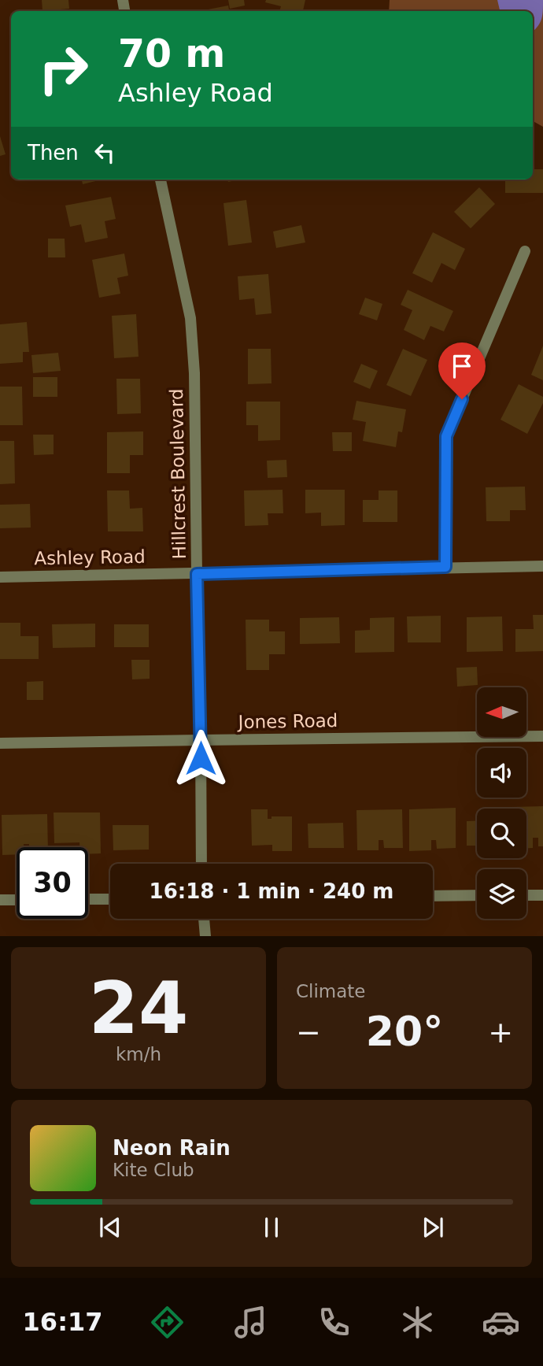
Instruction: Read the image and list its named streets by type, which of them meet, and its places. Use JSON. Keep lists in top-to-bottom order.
{
  "streets": {
    "street": ["Hillcrest Boulevard", "Ashley Road", "Jones Road"]
  },
  "crossings": [
    ["Hillcrest Boulevard", "Ashley Road"],
    ["Hillcrest Boulevard", "Jones Road"]
  ],
  "north": "left",
  "page": {
    "turn": ["70 m", "Ashley Road"],
    "then": "Then",
    "limit": "30",
    "trip": "16:18 · 1 min · 240 m",
    "tile": [
      ["24", "km/h"],
      "Climate"
    ],
    "heat": ["−", "20°", "+"],
    "song": ["Neon Rain", "Kite Club"],
    "tabs": "16:17"
  }
}
